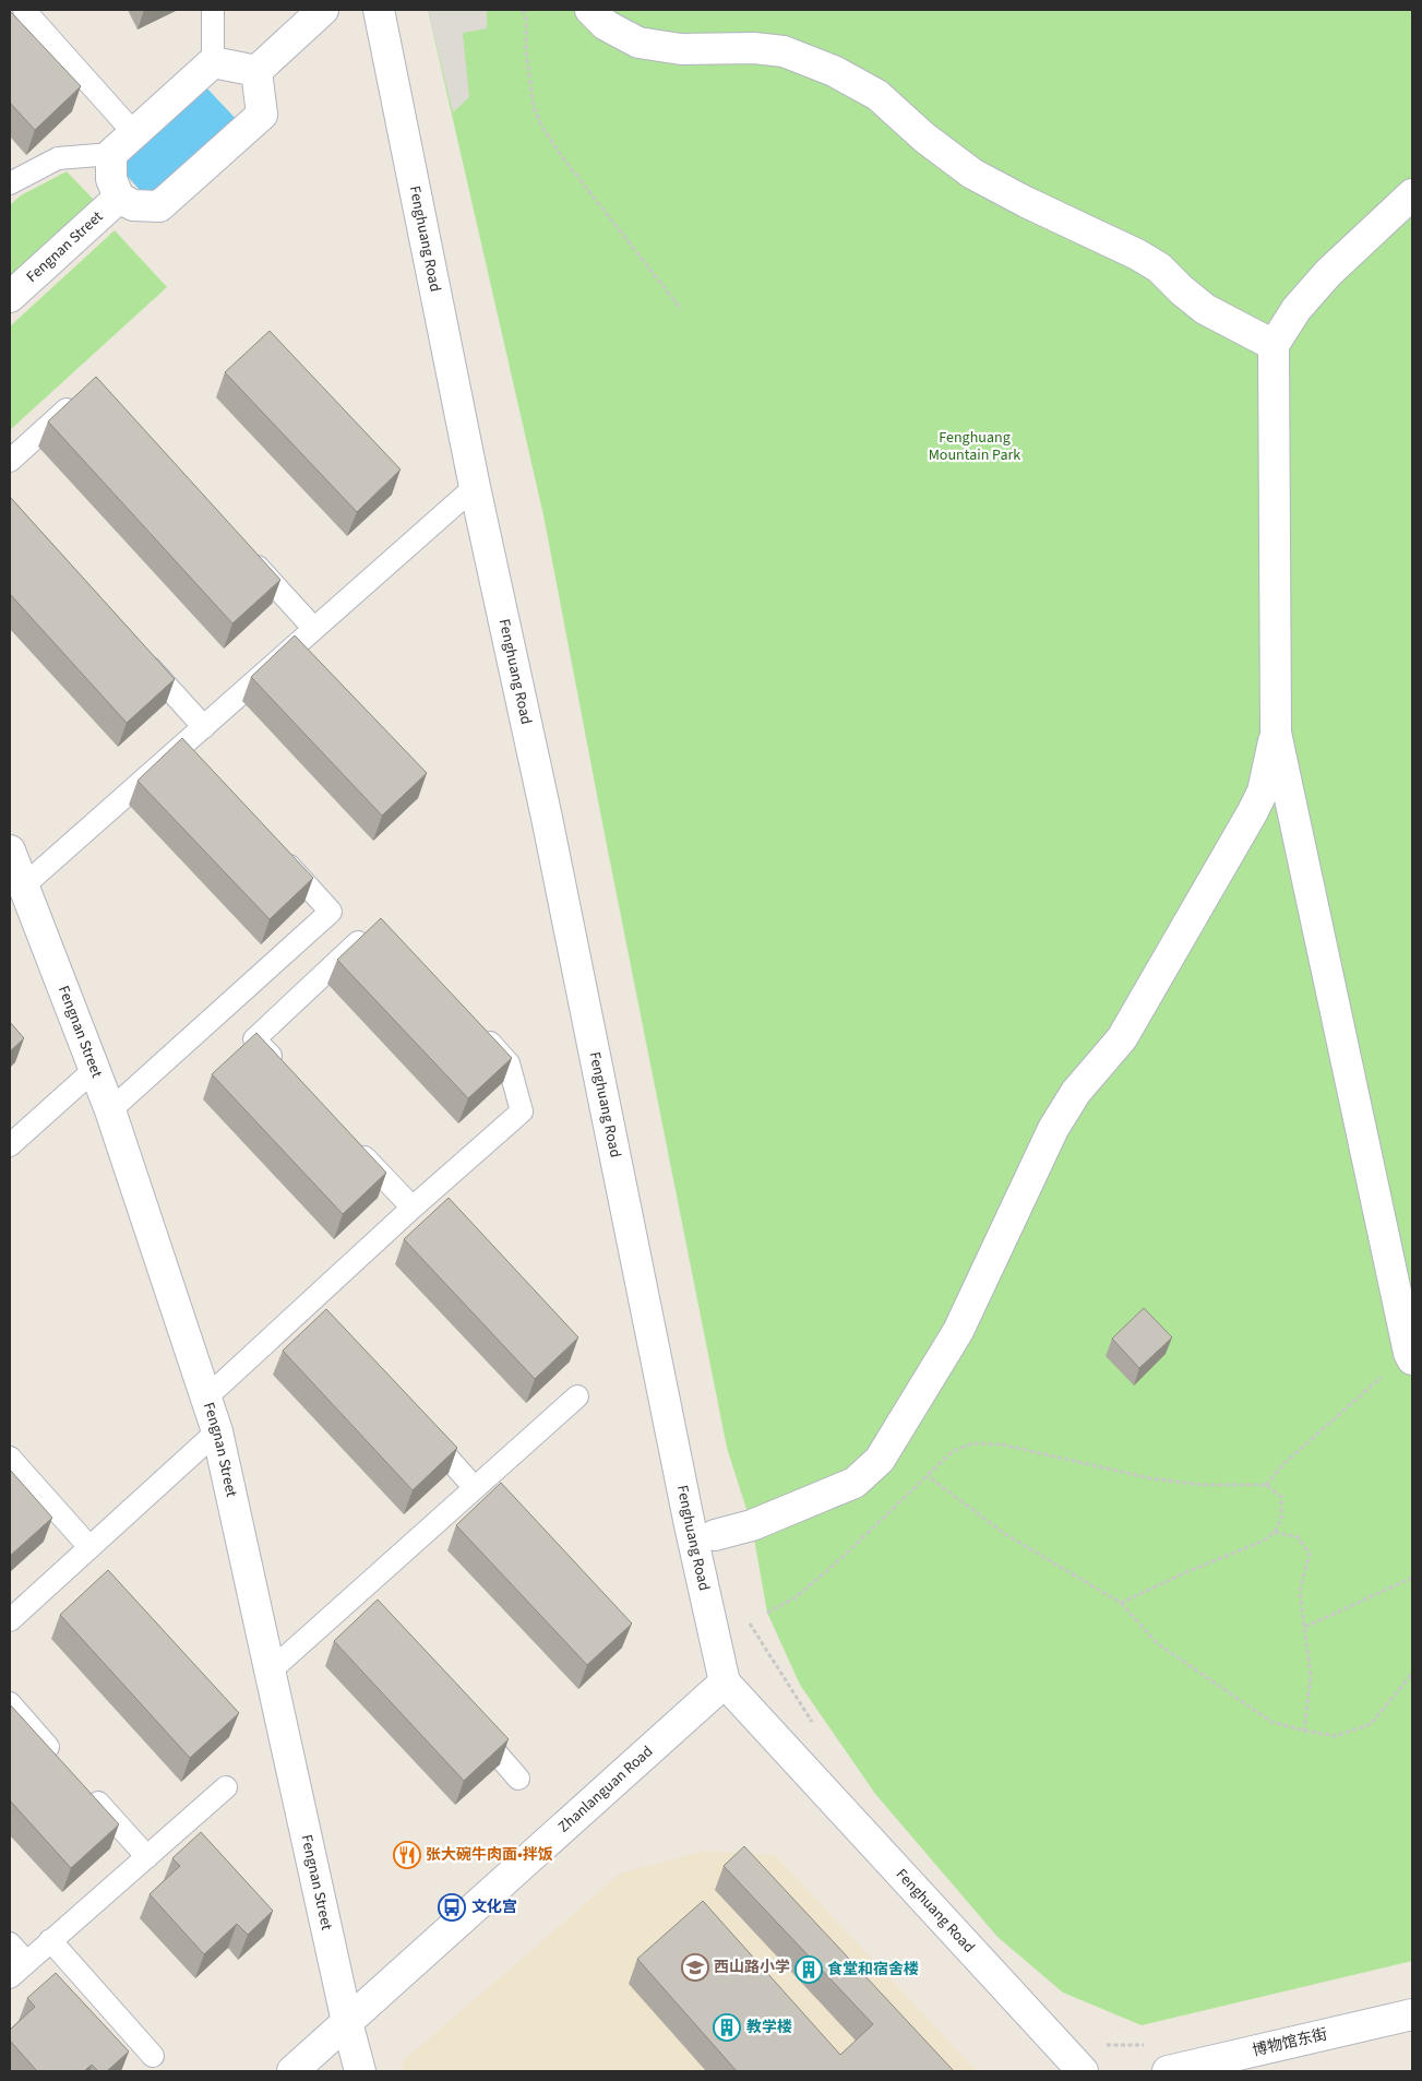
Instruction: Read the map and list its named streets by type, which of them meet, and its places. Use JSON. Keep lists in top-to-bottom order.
{
  "streets": {
    "street": [
      "Fenghuang Road",
      "Fengnan Street",
      "Zhanlanguan Road",
      "博物馆东街"
    ]
  },
  "crossings": [
    ["Fenghuang Road", "Zhanlanguan Road"],
    ["Fengnan Street", "Zhanlanguan Road"]
  ],
  "parks": ["Fenghuang Mountain Park"],
  "places": {
    "restaurant": ["张大碗牛肉面•拌饭"],
    "bus stop": ["文化宫"],
    "school or university": ["西山路小学"],
    "building": ["食堂和宿舍楼", "教学楼"]
  }
}
